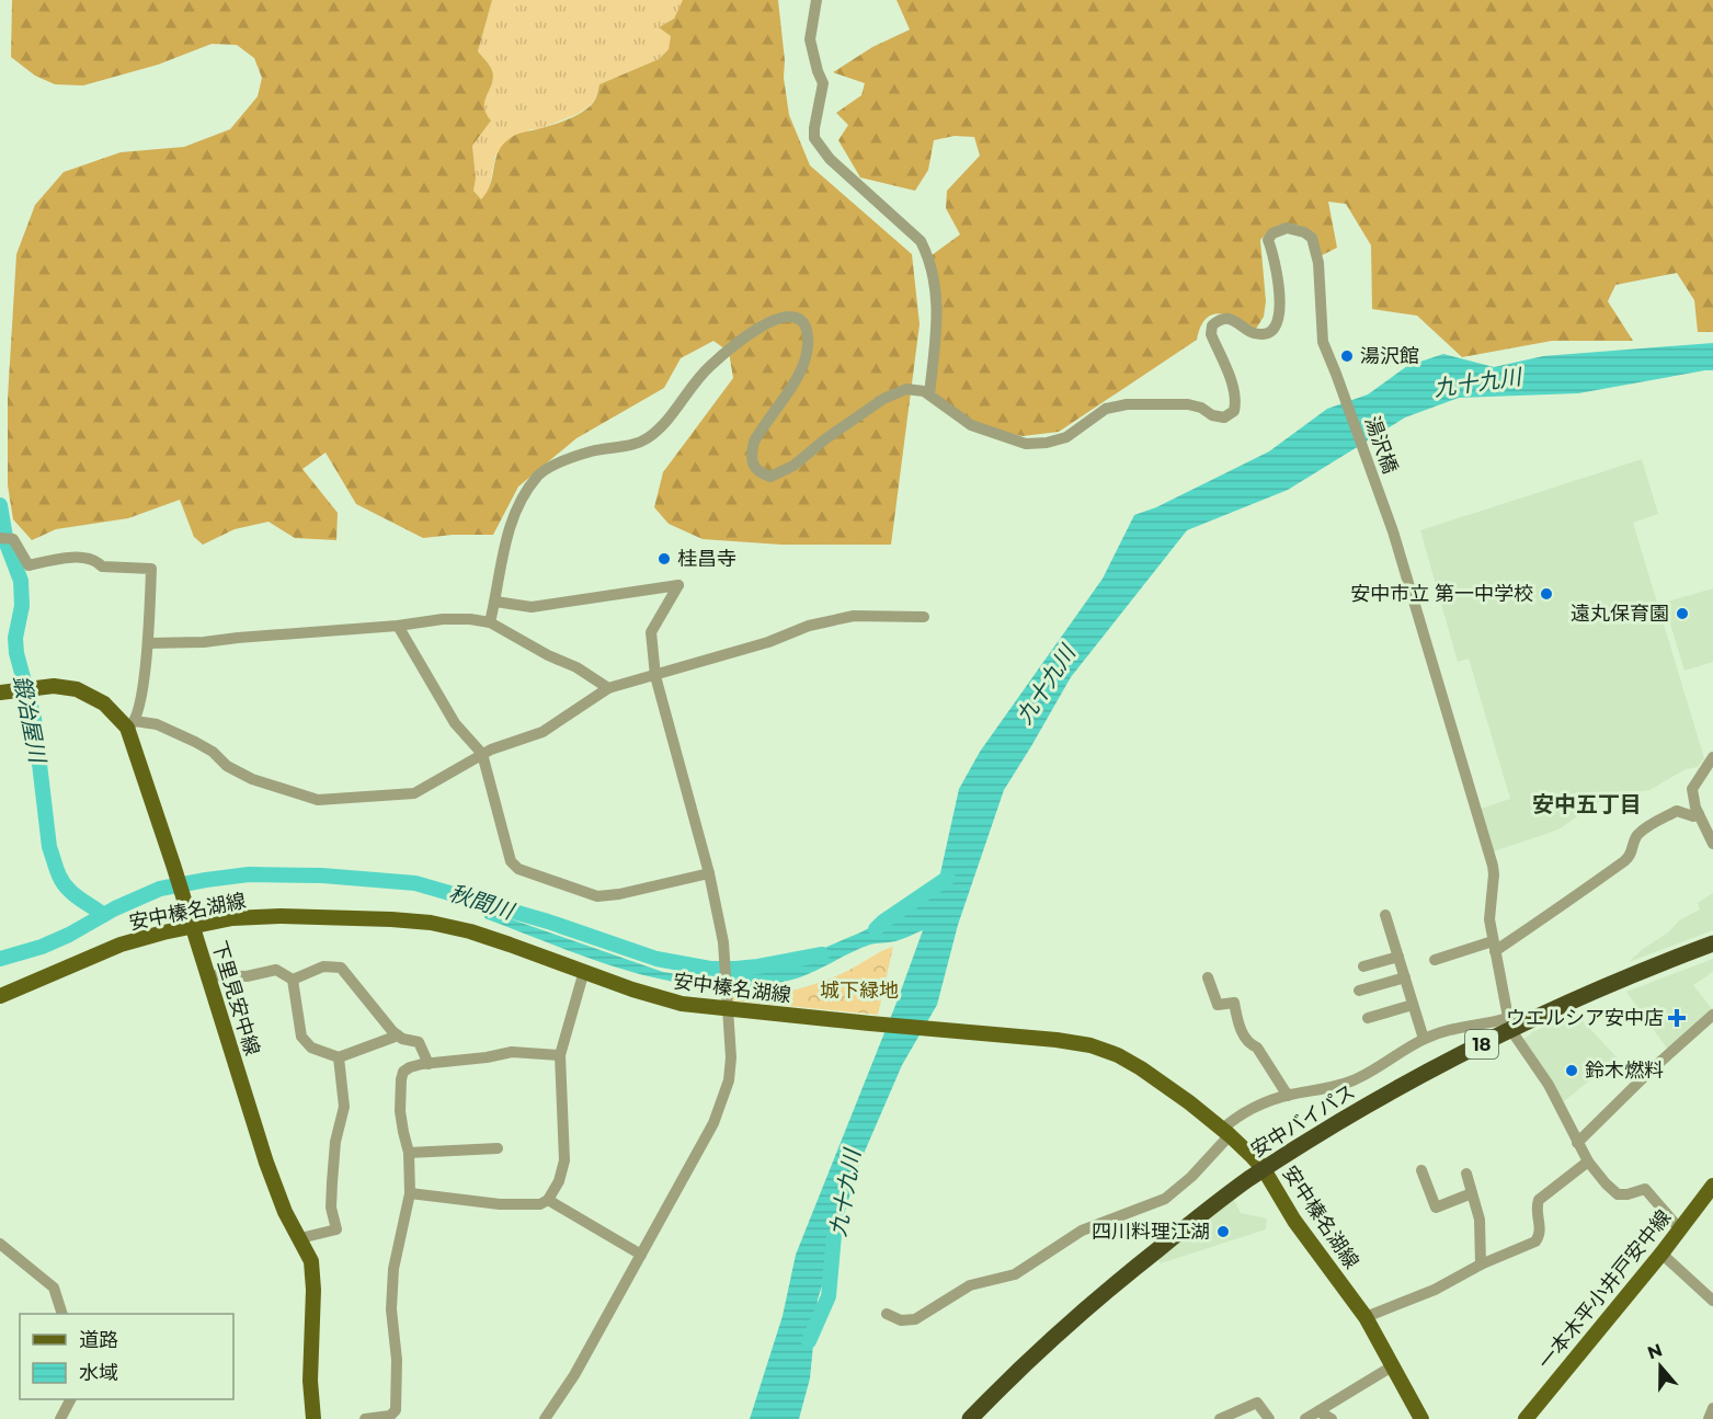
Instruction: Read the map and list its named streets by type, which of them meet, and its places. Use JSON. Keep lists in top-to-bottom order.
{
  "streets": {
    "highway": ["18", "安中バイパス"],
    "main road": ["安中榛名湖線", "下里見安中線", "一本木平小井戸安中線"],
    "street": ["湯沢橋"]
  },
  "crossings": [
    ["湯沢橋", "安中バイパス"],
    ["安中榛名湖線", "下里見安中線"],
    ["安中榛名湖線", "安中バイパス"]
  ],
  "districts": ["安中五丁目"],
  "water": ["九十九川", "鍛冶屋川", "秋間川"],
  "parks": ["城下緑地"],
  "places": {
    "other": [
      "湯沢館",
      "桂昌寺",
      "安中市立 第一中学校",
      "遠丸保育園",
      "鈴木燃料",
      "四川料理江湖"
    ],
    "health": ["ウエルシア安中店"]
  },
  "legend": ["道路", "水域"],
  "north": "top"
}
